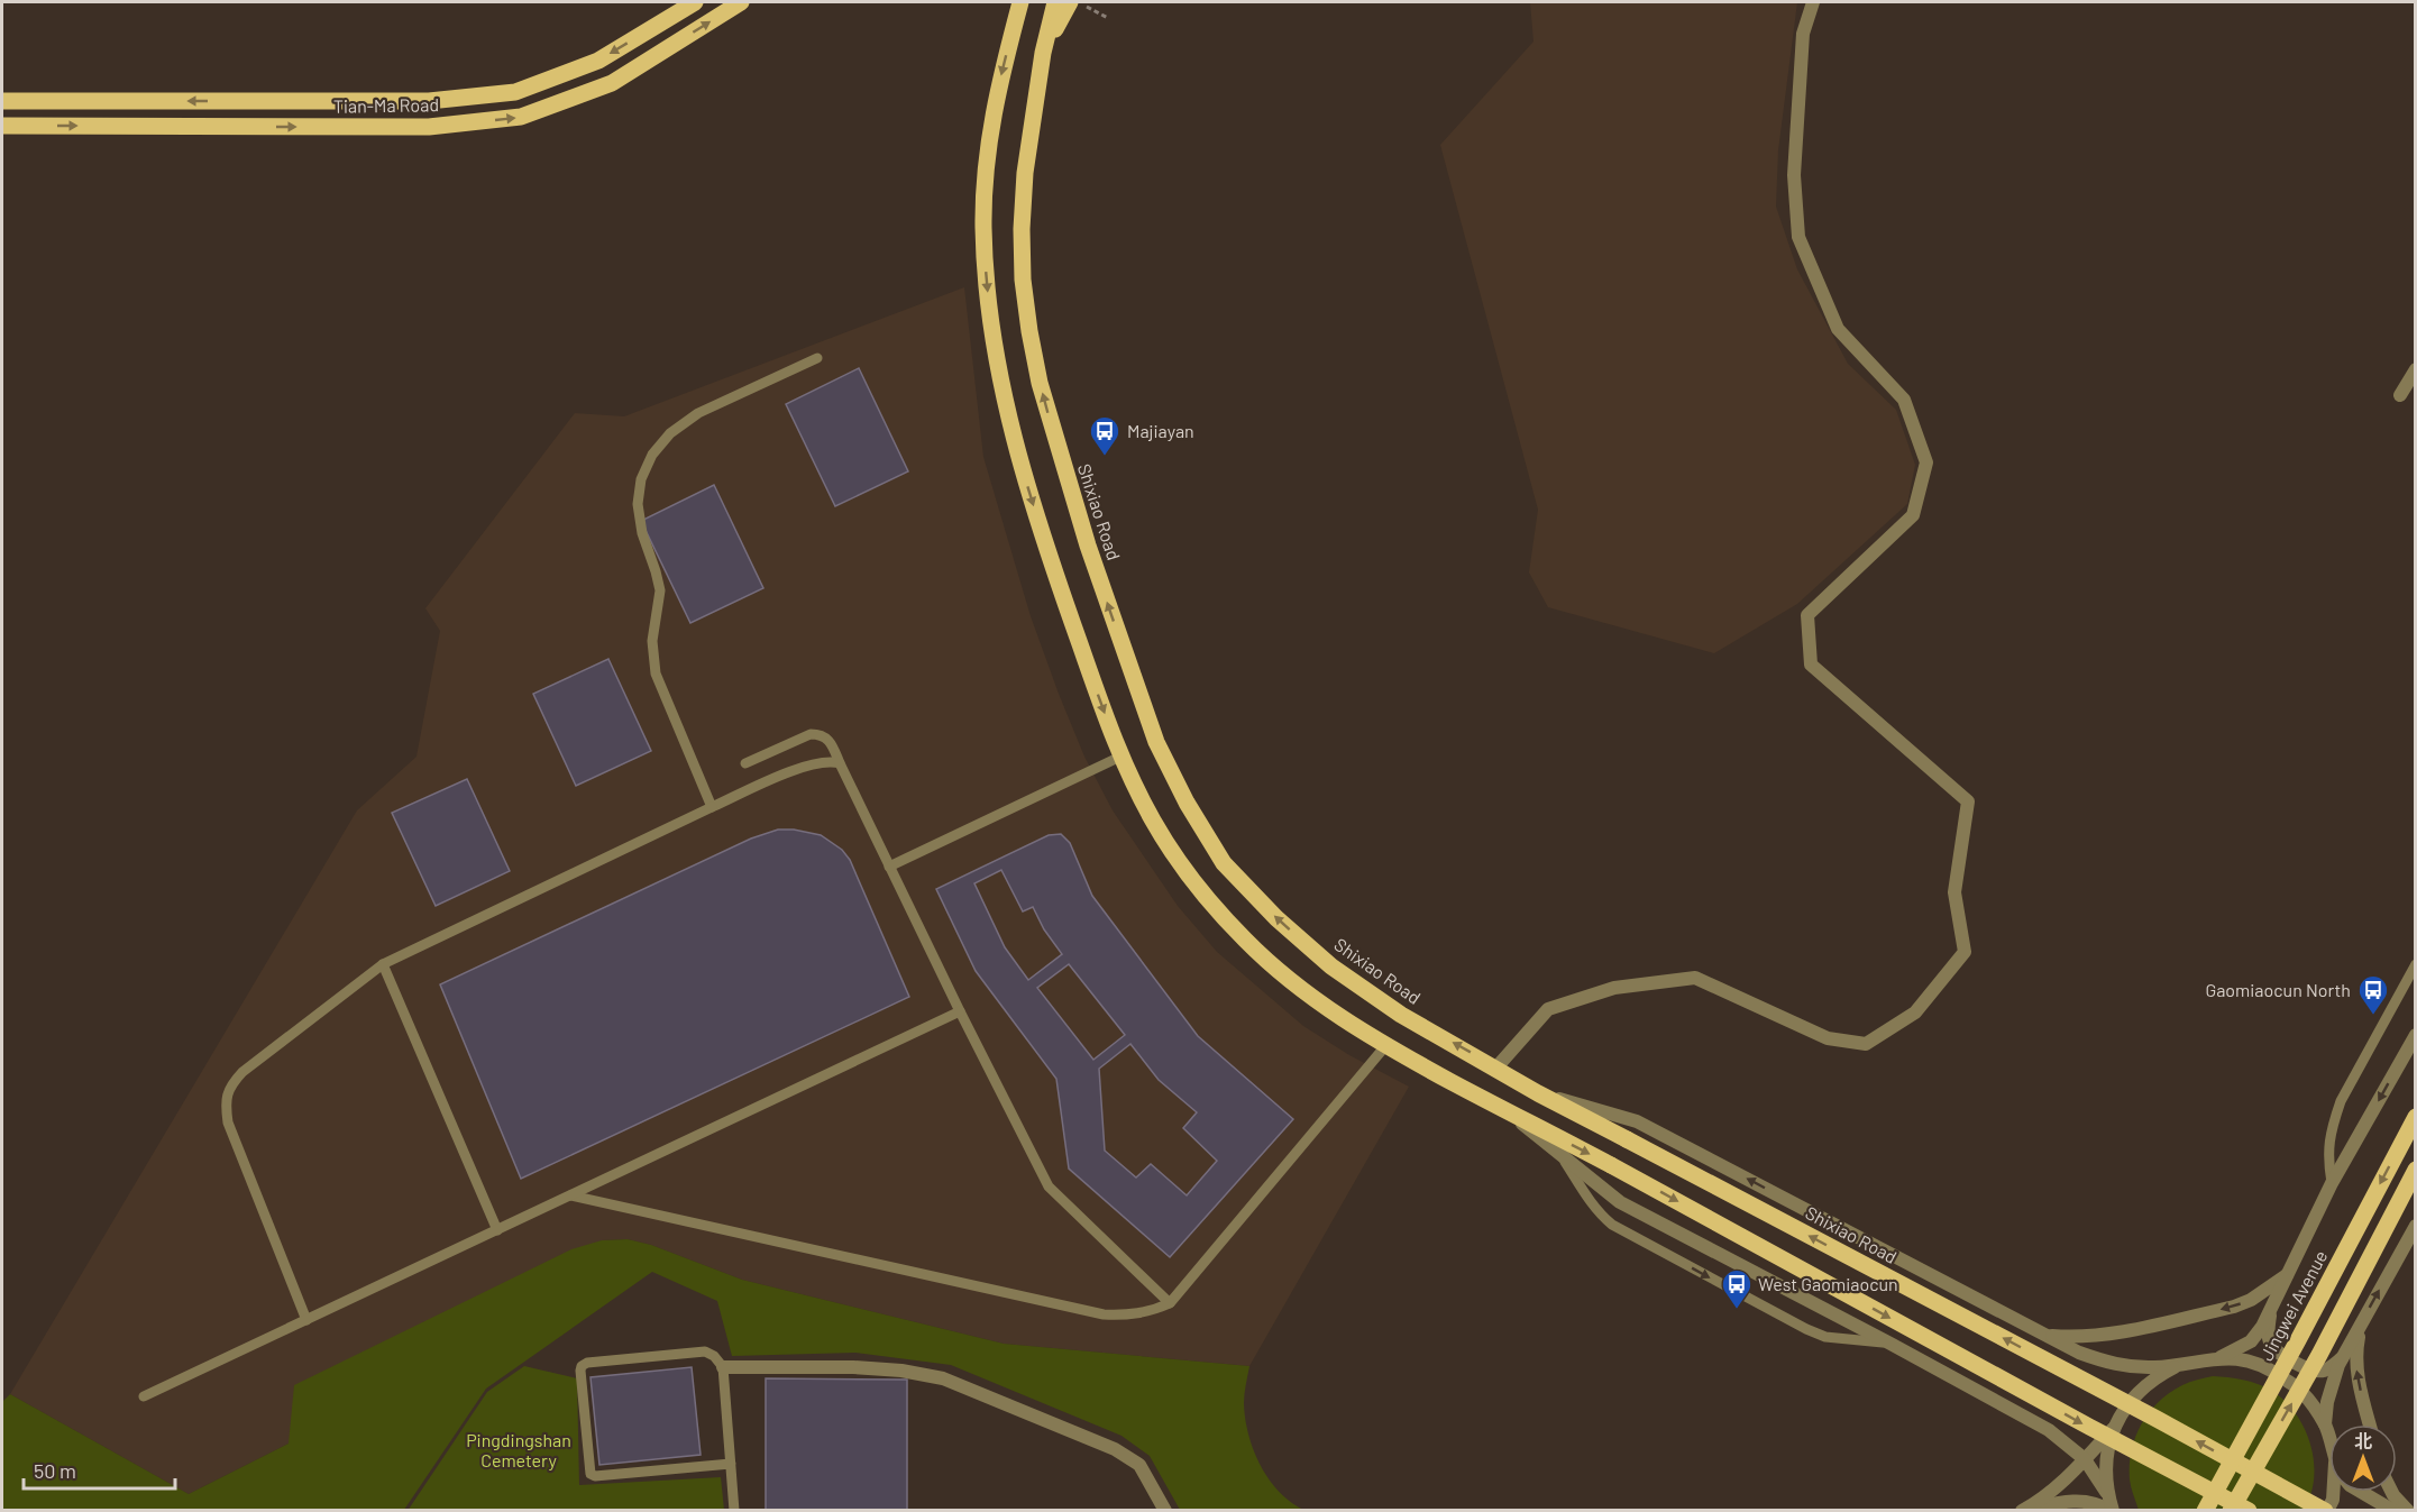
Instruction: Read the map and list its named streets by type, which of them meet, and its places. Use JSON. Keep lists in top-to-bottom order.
{
  "streets": {
    "main road": ["Tian-Ma Road", "Shixiao Road", "Jingwei Avenue"]
  },
  "parks": ["Pingdingshan Cemetery"],
  "places": {
    "bus stop": ["Majiayan", "Gaomiaocun North", "West Gaomiaocun"]
  },
  "scale_bar": "50 m",
  "north": "top"
}
